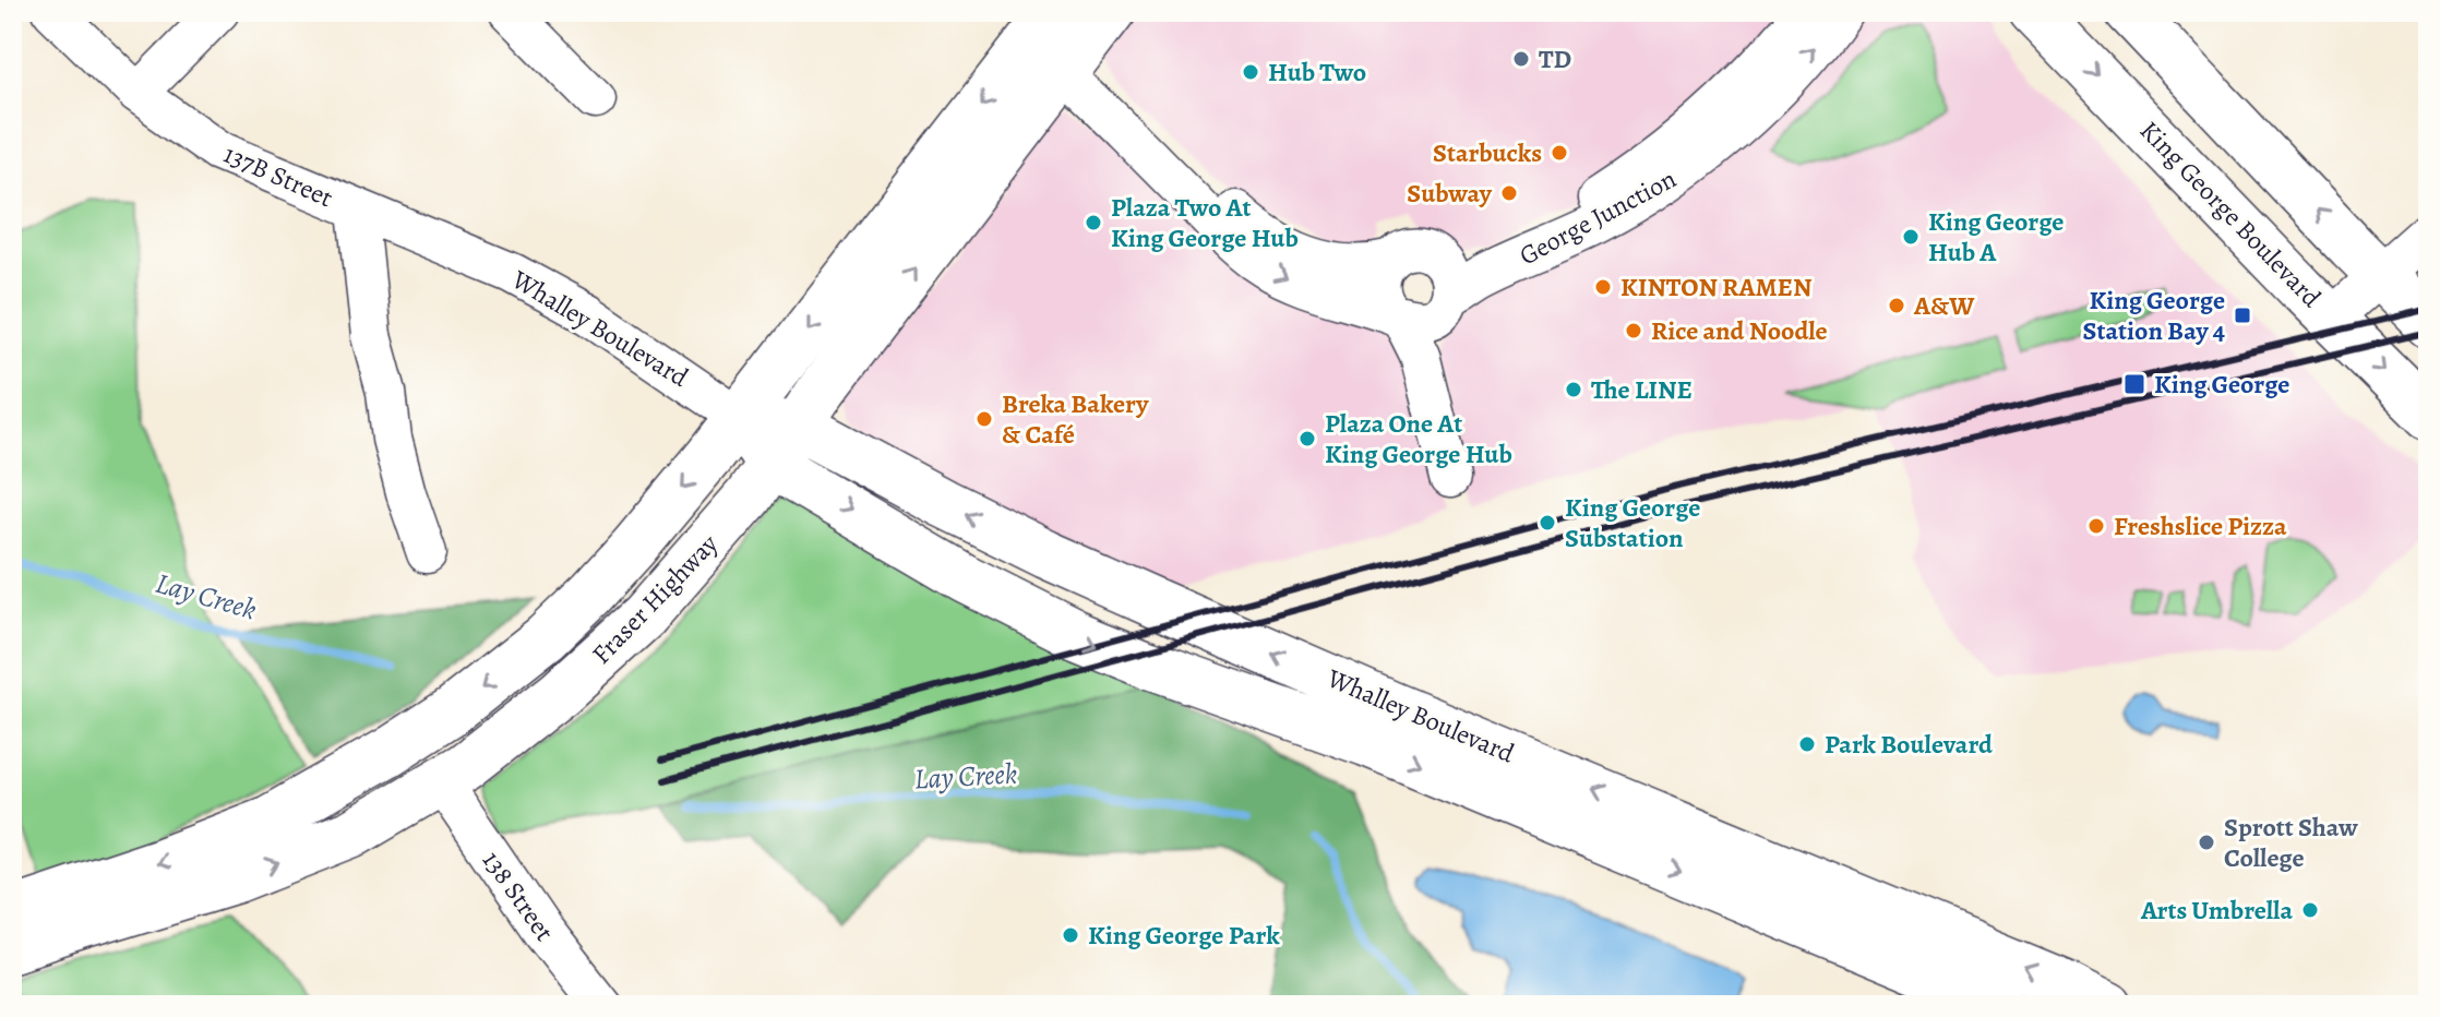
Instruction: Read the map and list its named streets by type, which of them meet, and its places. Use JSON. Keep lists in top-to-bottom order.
{
  "streets": {
    "main road": ["King George Boulevard", "Whalley Boulevard", "Fraser Highway"],
    "street": ["137B Street", "George Junction", "138 Street"]
  },
  "crossings": [
    ["137B Street", "Whalley Boulevard"],
    ["Whalley Boulevard", "Fraser Highway"],
    ["Fraser Highway", "138 Street"]
  ],
  "water": ["Lay Creek"],
  "places": {
    "other": [
      "TD",
      "Hub Two",
      "Starbucks",
      "Subway",
      "Plaza Two At King George Hub",
      "King George Hub A",
      "KINTON RAMEN",
      "A&W",
      "Rice and Noodle",
      "The LINE",
      "Breka Bakery & Café",
      "Plaza One At King George Hub",
      "King George Substation",
      "Freshslice Pizza",
      "Park Boulevard",
      "Sprott Shaw College",
      "Arts Umbrella",
      "King George Park"
    ],
    "transit": ["King George Station Bay 4", "King George"]
  }
}
